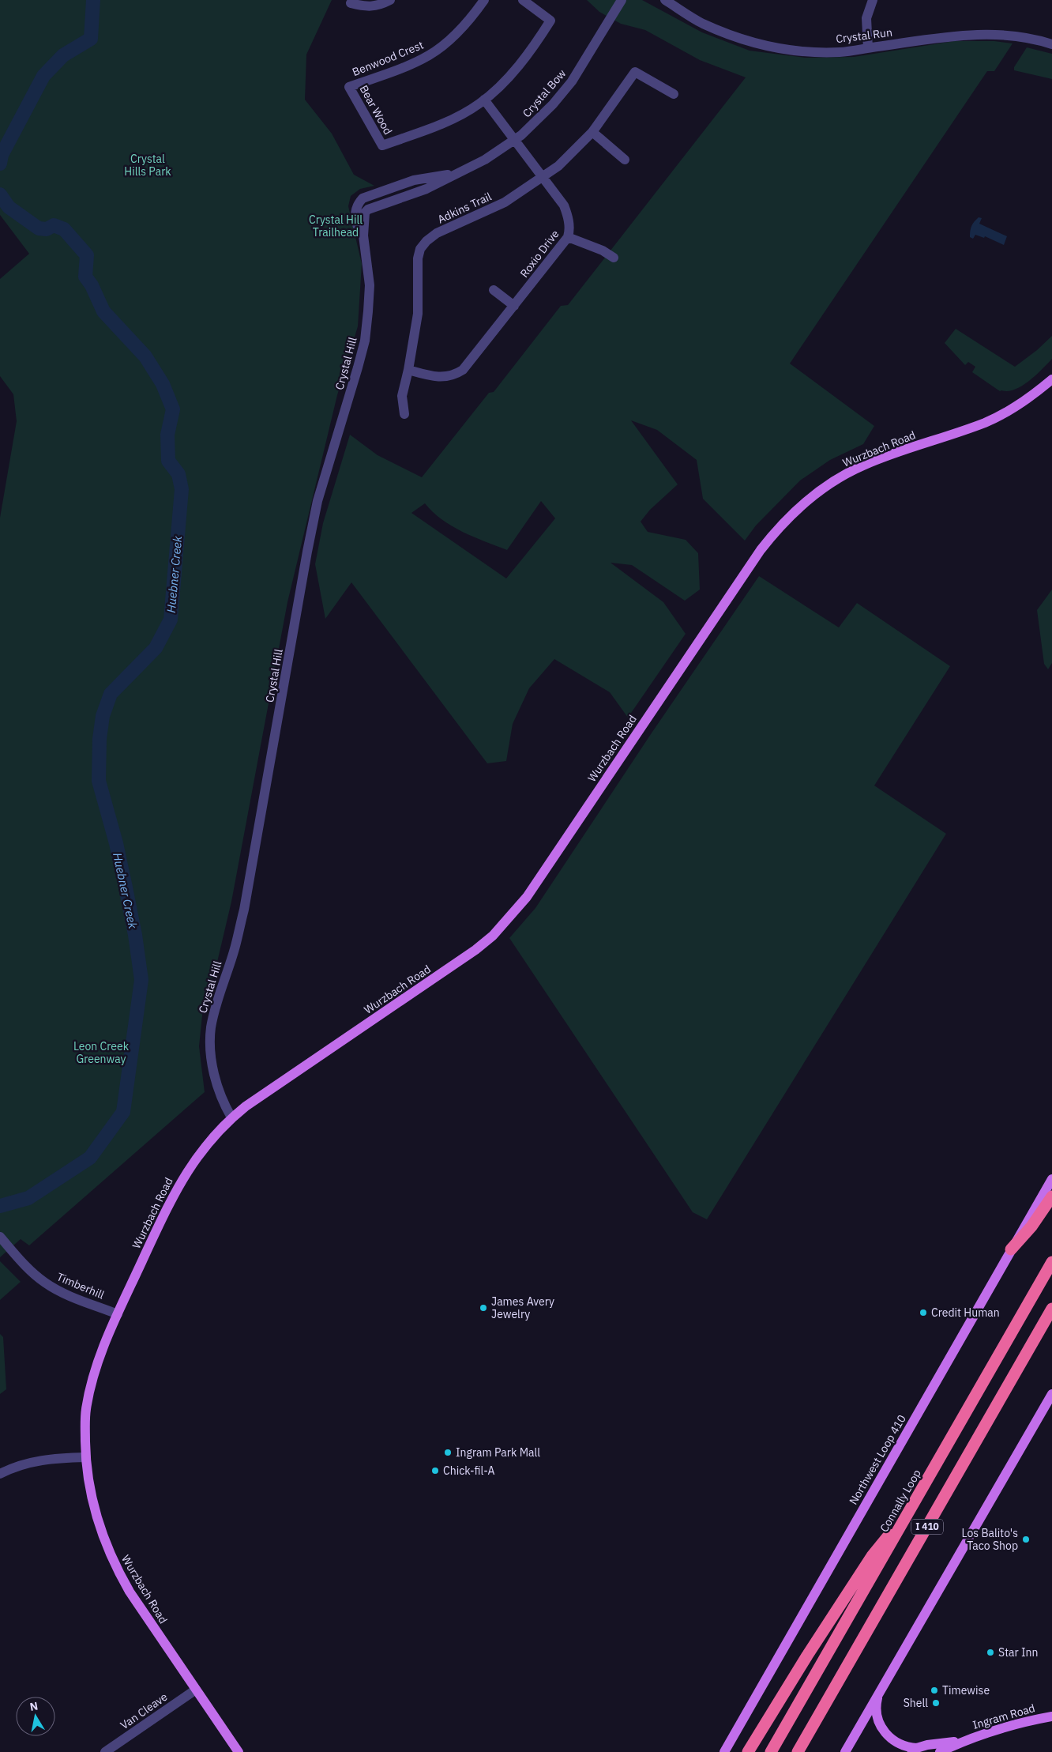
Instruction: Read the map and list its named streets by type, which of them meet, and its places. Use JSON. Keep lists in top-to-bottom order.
{
  "streets": {
    "highway": ["Connally Loop", "I 410"],
    "main road": ["Wurzbach Road", "Northwest Loop 410", "Ingram Road"],
    "street": [
      "Crystal Run",
      "Benwood Crest",
      "Crystal Bow",
      "Bear Wood",
      "Adkins Trail",
      "Roxio Drive",
      "Crystal Hill",
      "Timberhill",
      "Van Cleave"
    ]
  },
  "crossings": [
    ["Benwood Crest", "Bear Wood"],
    ["Crystal Bow", "Roxio Drive"],
    ["Crystal Bow", "Crystal Hill"],
    ["Bear Wood", "Roxio Drive"],
    ["Adkins Trail", "Roxio Drive"],
    ["Crystal Hill", "Wurzbach Road"],
    ["Wurzbach Road", "Timberhill"],
    ["Wurzbach Road", "Van Cleave"]
  ],
  "water": ["Huebner Creek"],
  "parks": ["Crystal Hills Park", "Crystal Hill Trailhead", "Leon Creek Greenway"],
  "places": [
    "James Avery Jewelry",
    "Credit Human",
    "Ingram Park Mall",
    "Chick-fil-A",
    "Los Balito's Taco Shop",
    "Star Inn",
    "Timewise",
    "Shell"
  ],
  "north": "top"
}
